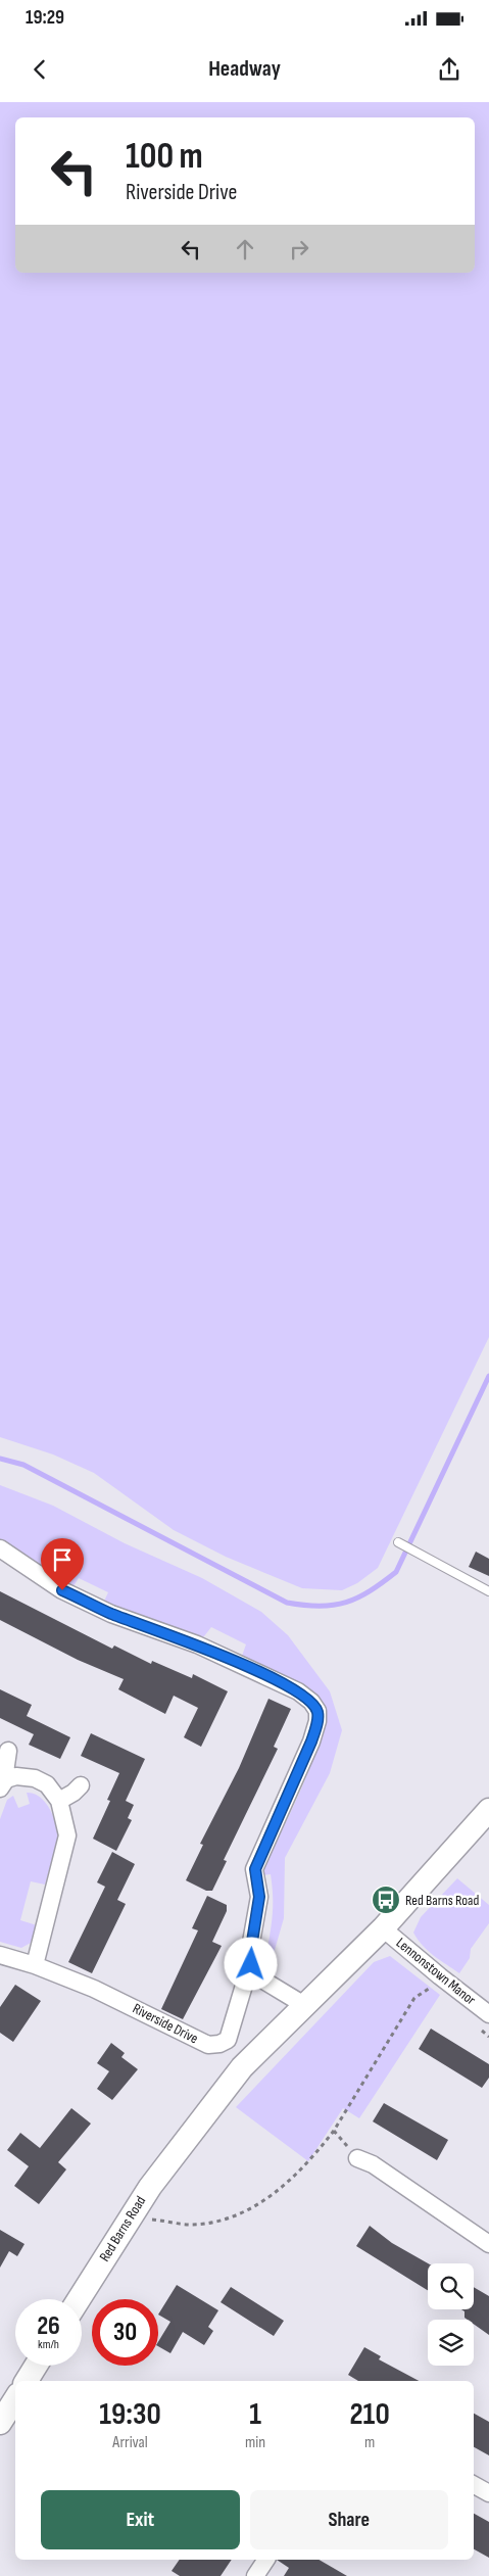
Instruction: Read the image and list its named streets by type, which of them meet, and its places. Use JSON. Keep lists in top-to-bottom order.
{
  "streets": {
    "street": ["Lennonstown Manor", "Riverside Drive", "Red Barns Road"]
  },
  "crossings": [
    ["Lennonstown Manor", "Red Barns Road"]
  ],
  "places": {
    "bus stop": ["Red Barns Road"]
  },
  "page": {
    "status": "19:29",
    "header": "Headway",
    "turn": ["100 m", "Riverside Drive"],
    "speed": "26 km/h",
    "limit": "30",
    "eta": [
      "19:30",
      "Arrival",
      "1",
      "min",
      "210",
      "m"
    ],
    "buttons": ["Exit", "Share"]
  }
}
